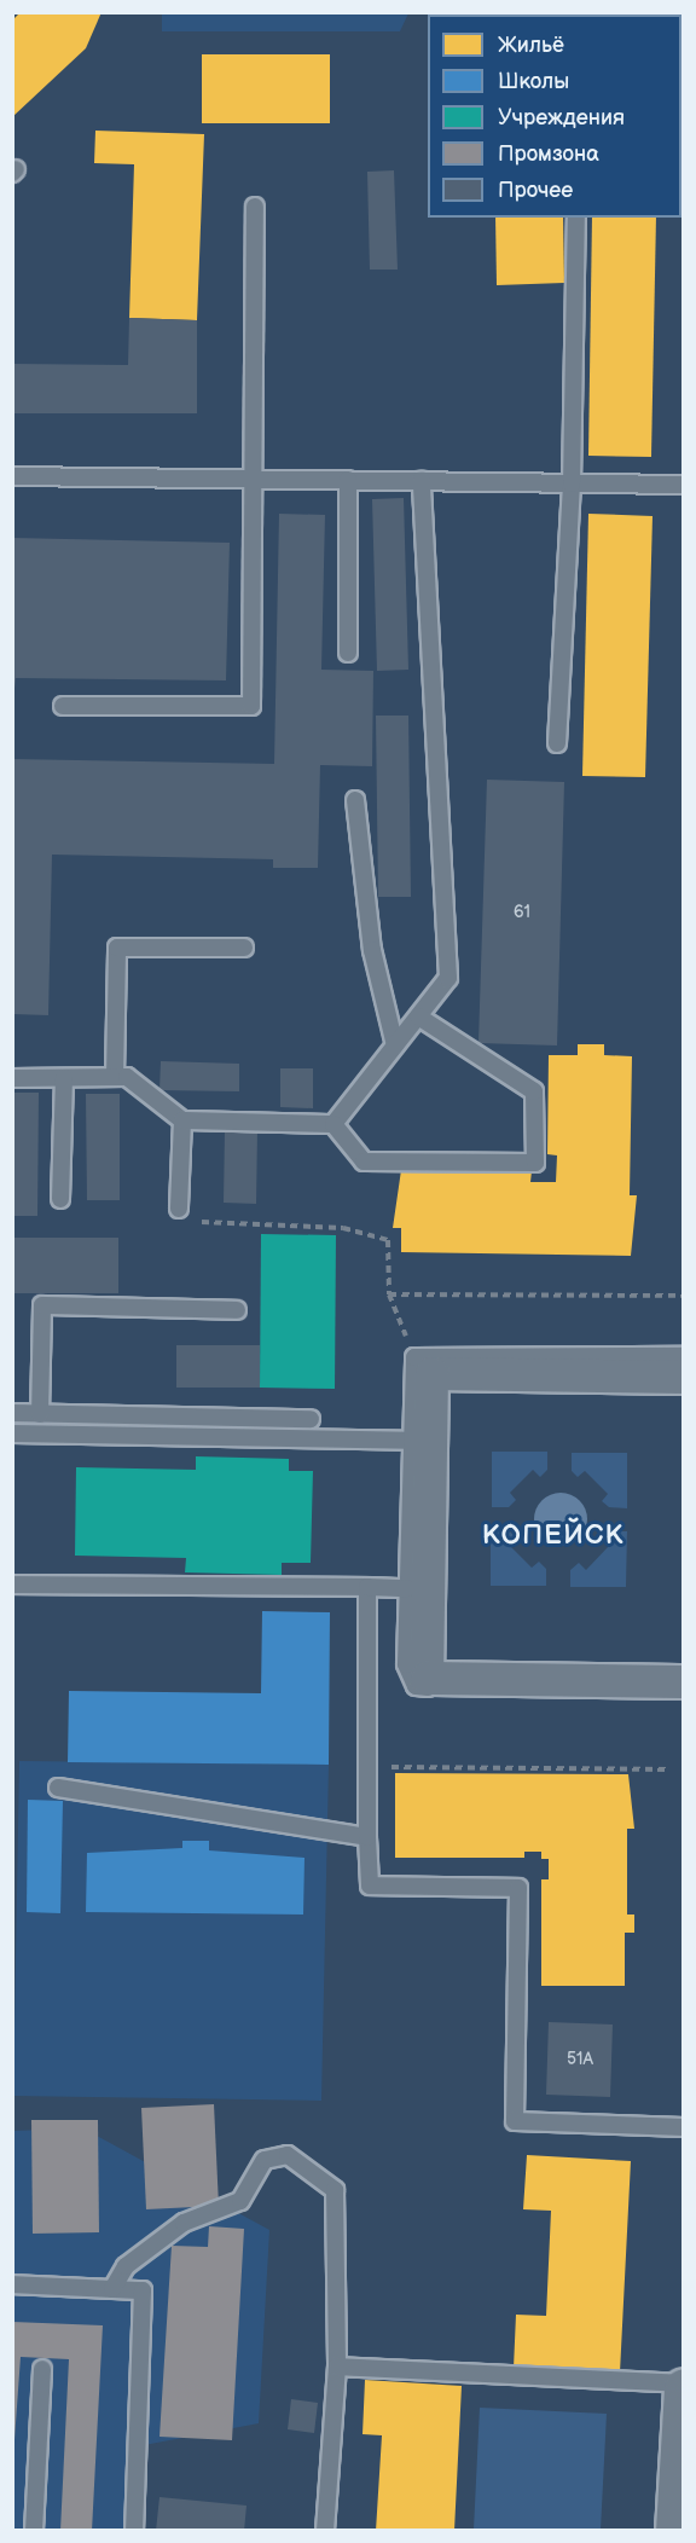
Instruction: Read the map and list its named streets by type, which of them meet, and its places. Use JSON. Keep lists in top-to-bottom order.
{
  "districts": ["КОПЕЙСК"],
  "house_numbers": ["61", "51А"],
  "legend": [
    "Жильё",
    "Школы",
    "Учреждения",
    "Промзона",
    "Прочее"
  ]
}
